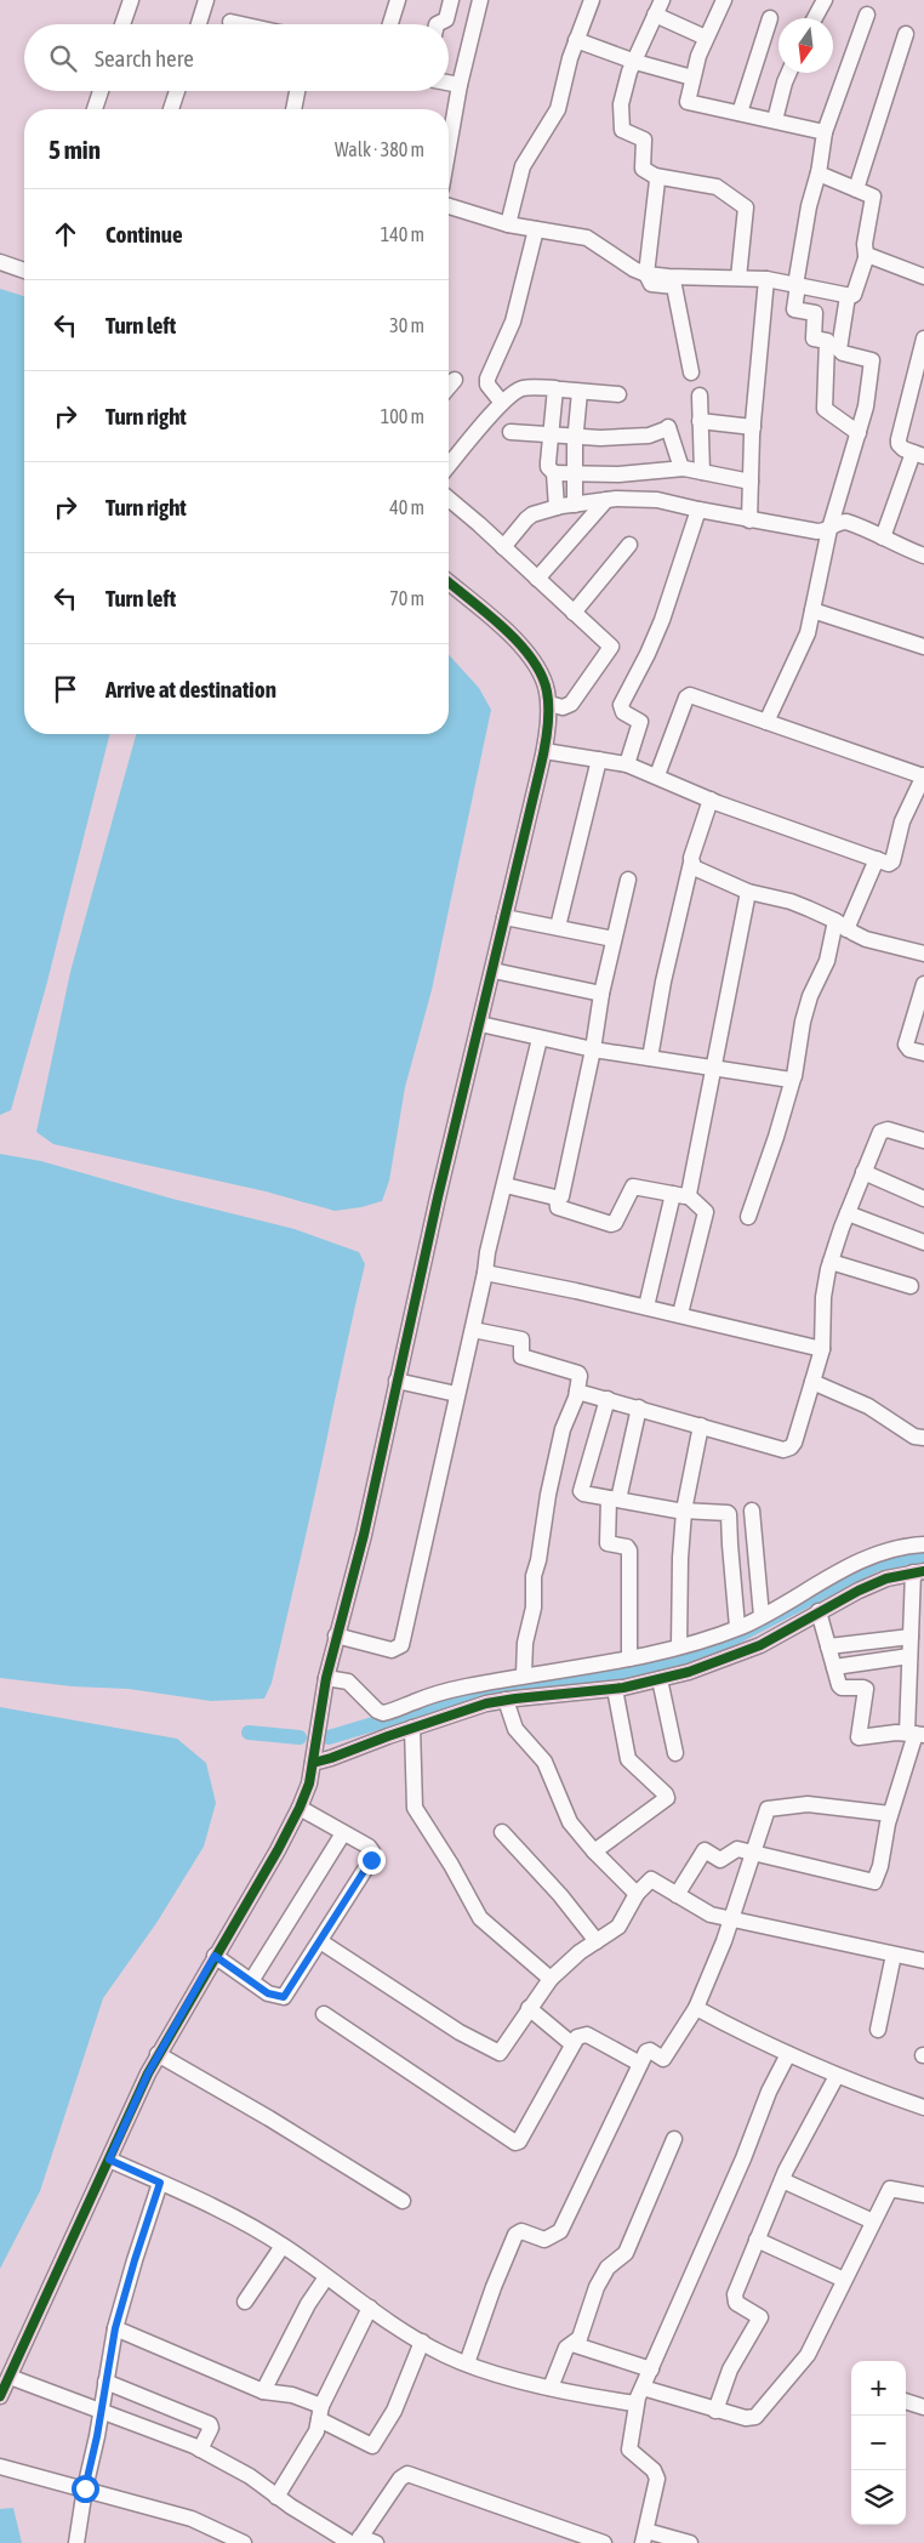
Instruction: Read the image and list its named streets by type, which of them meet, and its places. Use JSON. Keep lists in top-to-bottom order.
{
  "north": "bottom",
  "page": {
    "search": "Search here",
    "heading": ["5 min", "Walk · 380 m"],
    "list": [
      ["Continue", "140 m"],
      ["Turn left", "30 m"],
      ["Turn right", "100 m"],
      ["Turn right", "40 m"],
      ["Turn left", "70 m"],
      "Arrive at destination"
    ],
    "map_buttons": ["+", "−"]
  }
}
